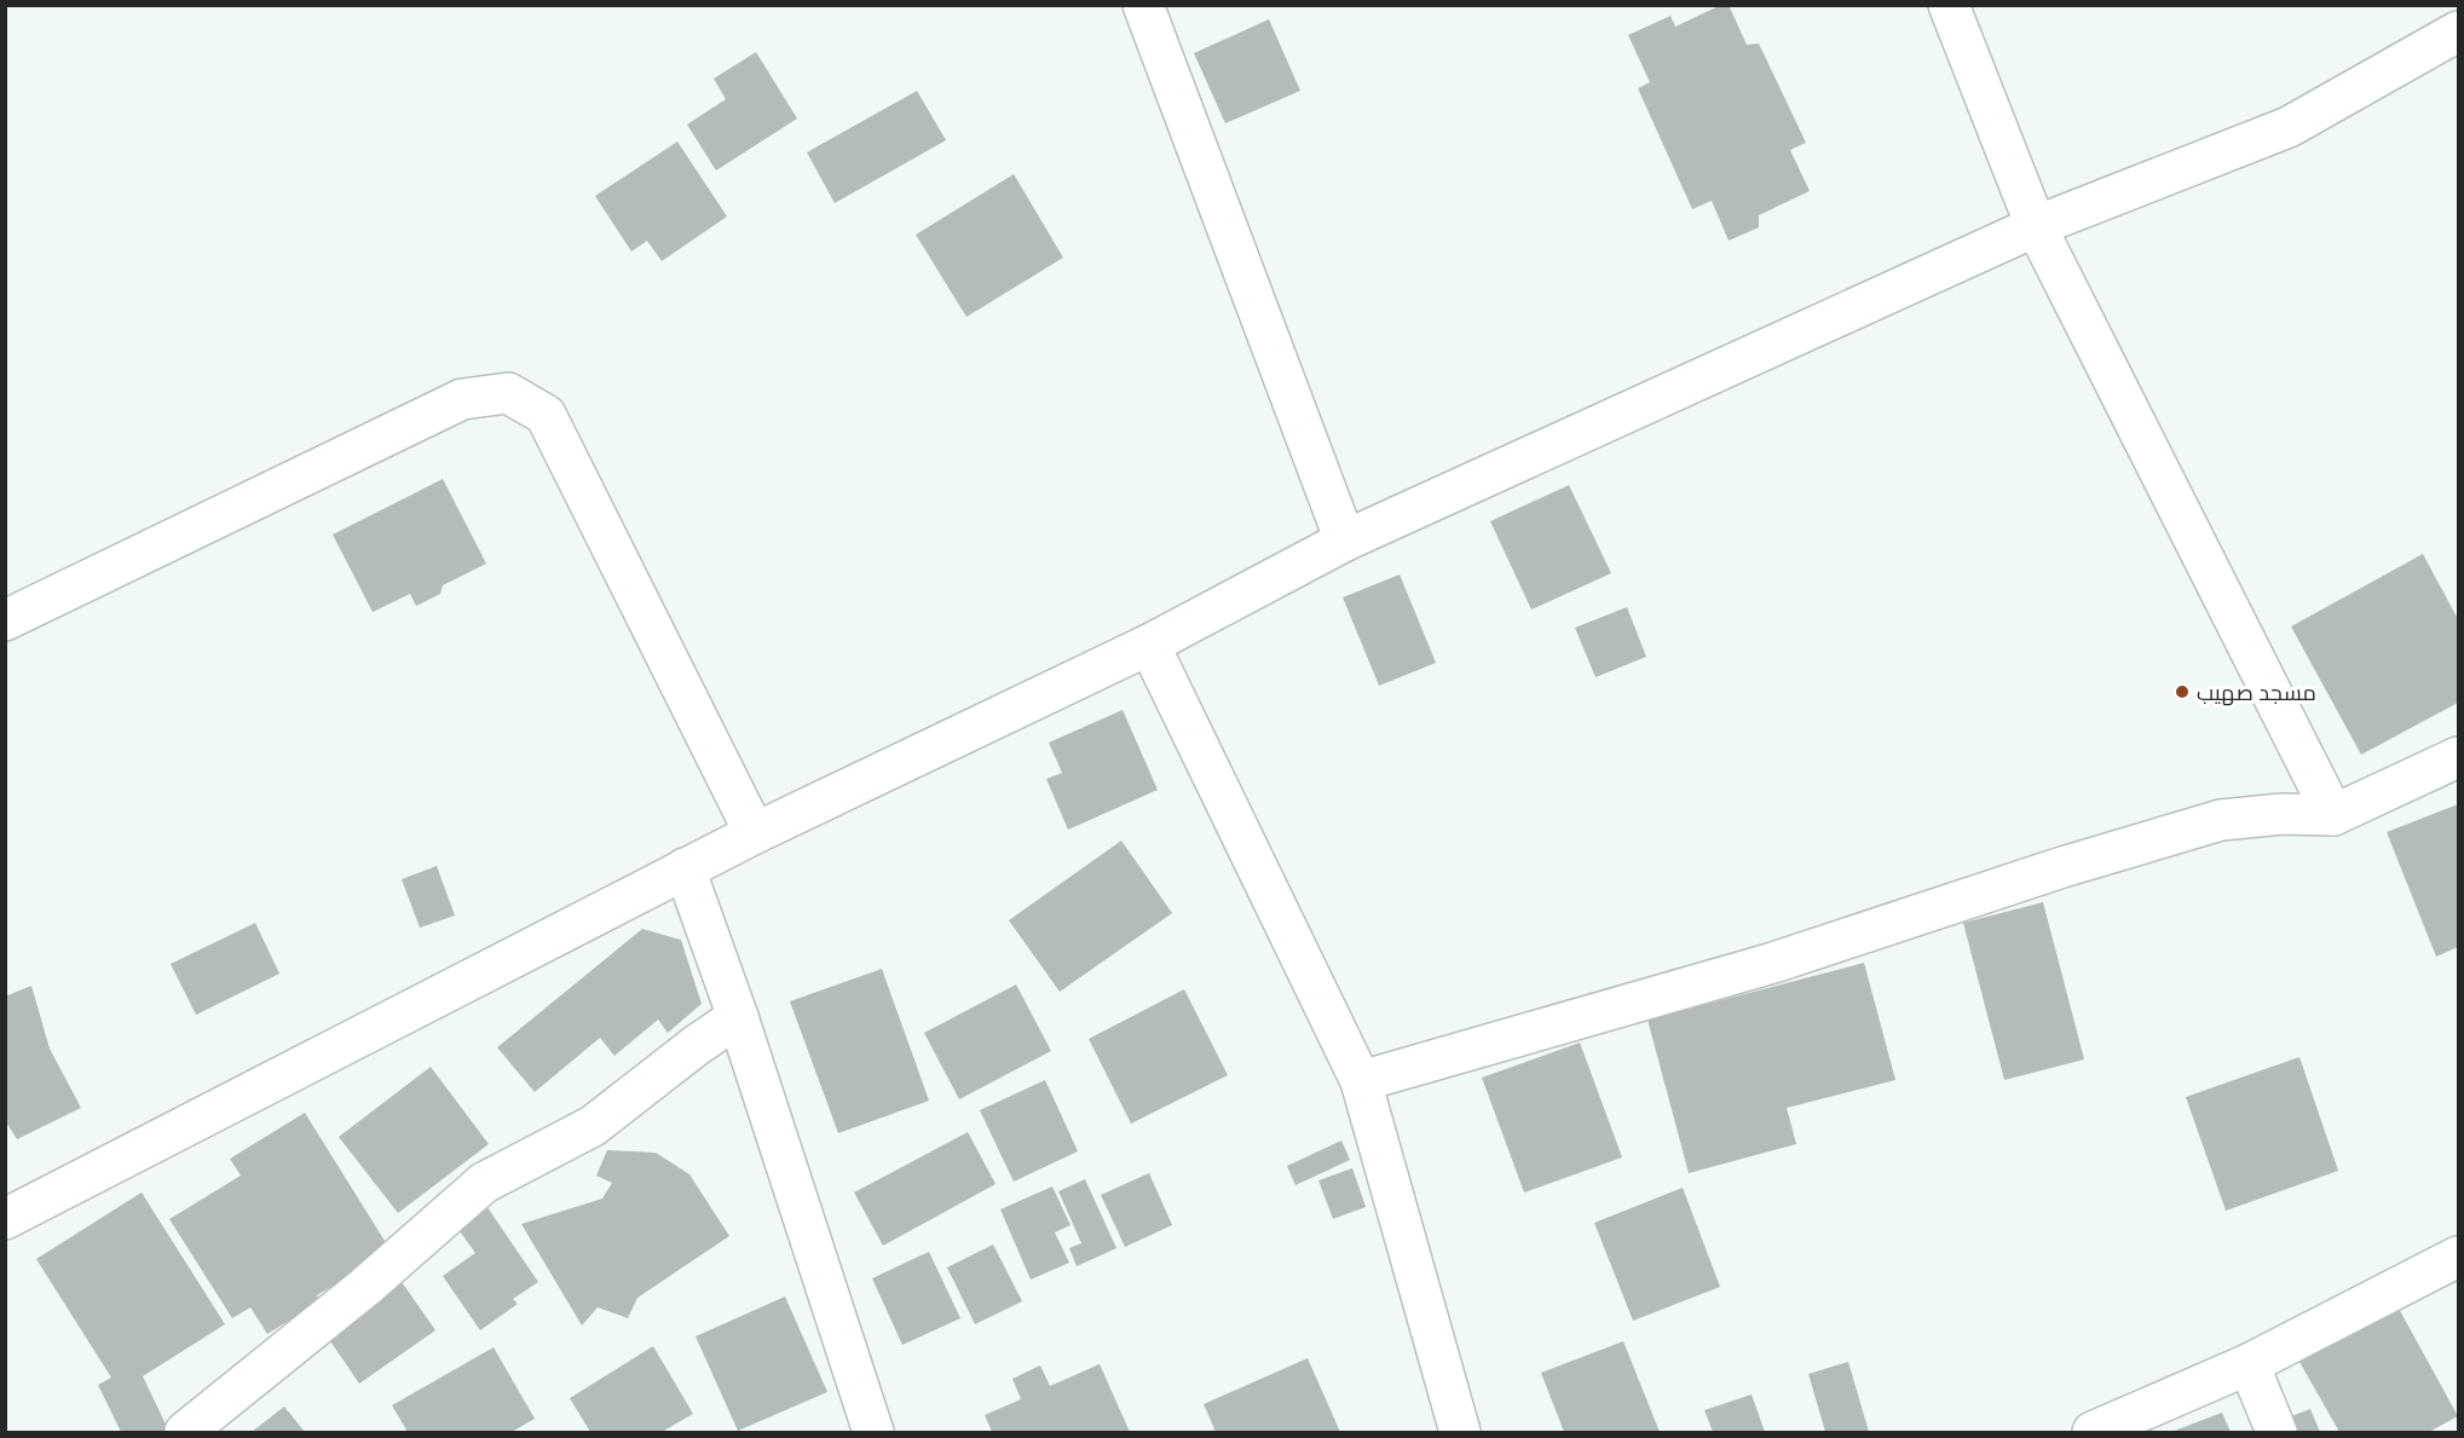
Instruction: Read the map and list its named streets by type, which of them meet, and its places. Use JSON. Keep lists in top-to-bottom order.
{
  "places": ["مسجد صهيب"]
}
